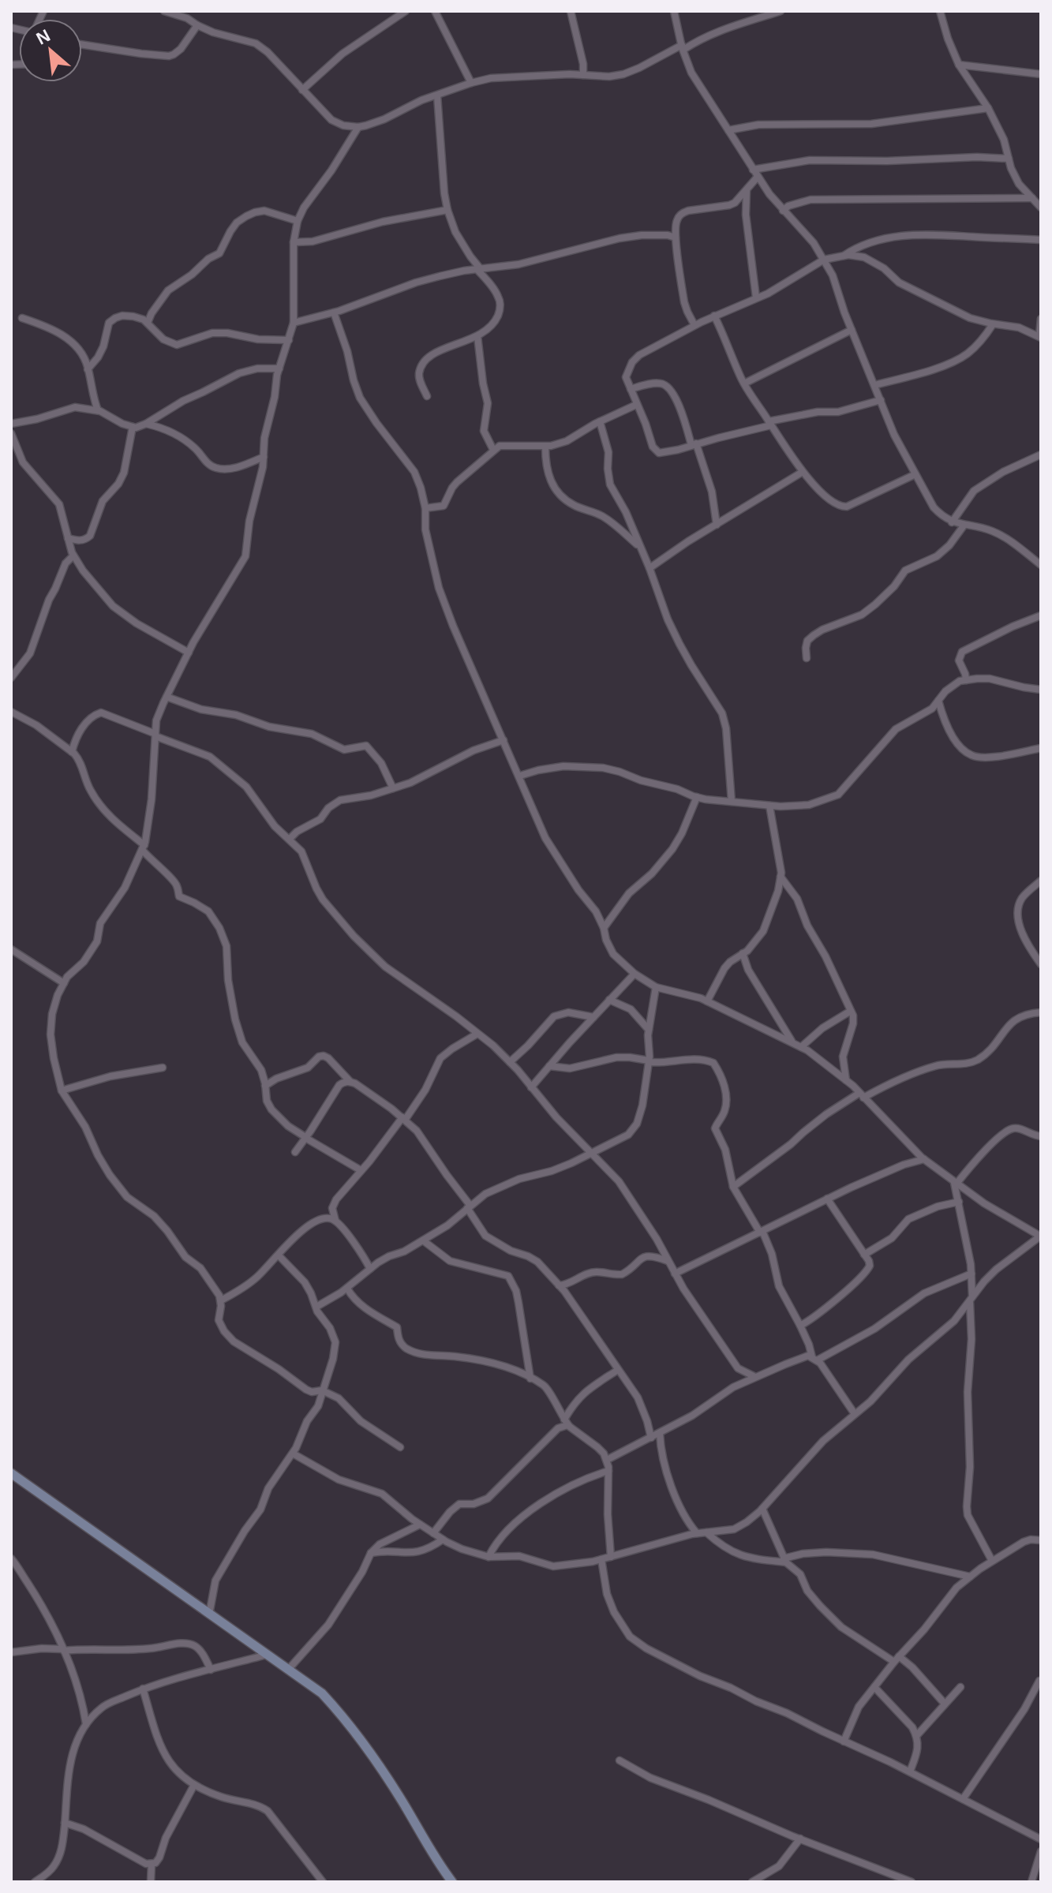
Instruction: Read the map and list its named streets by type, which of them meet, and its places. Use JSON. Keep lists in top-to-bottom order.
{
  "north": "top left"
}
